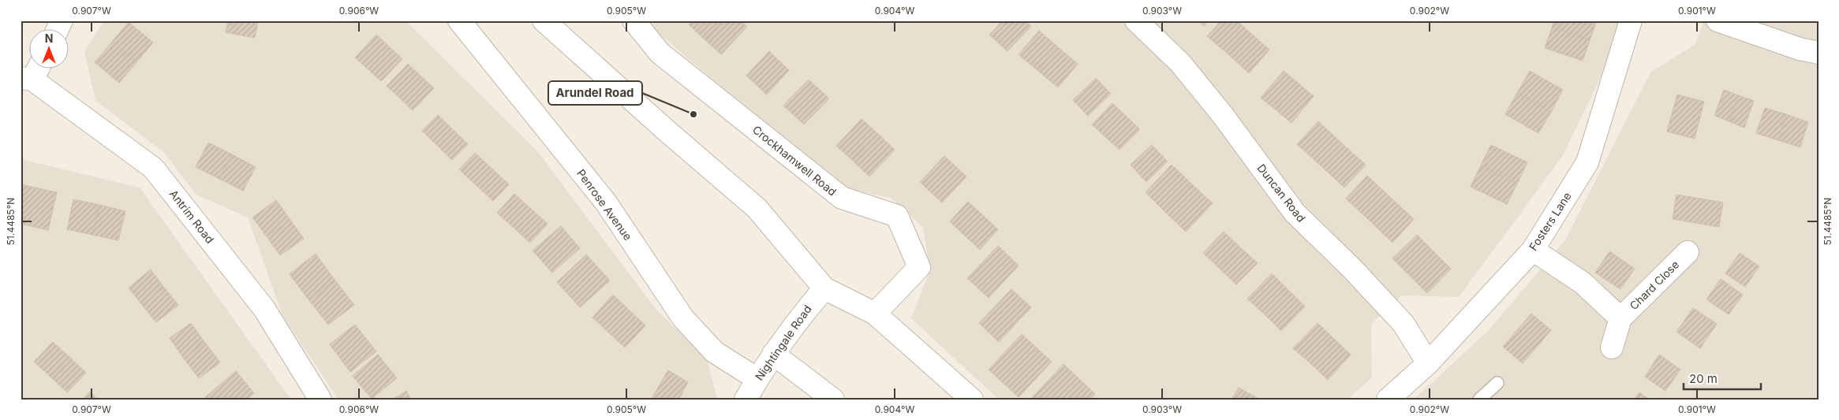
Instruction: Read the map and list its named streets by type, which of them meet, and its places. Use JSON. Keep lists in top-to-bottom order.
{
  "streets": {
    "street": [
      "Crockhamwell Road",
      "Duncan Road",
      "Penrose Avenue",
      "Antrim Road",
      "Fosters Lane",
      "Chard Close",
      "Nightingale Road"
    ]
  },
  "crossings": [
    ["Duncan Road", "Fosters Lane"],
    ["Penrose Avenue", "Nightingale Road"],
    ["Fosters Lane", "Chard Close"]
  ],
  "places": ["Arundel Road"],
  "scale_bar": "20 m",
  "north": "top",
  "coordinates": [
    "0.907°W",
    "0.906°W",
    "0.905°W",
    "0.904°W",
    "0.903°W",
    "0.902°W",
    "0.901°W",
    "51.4485°N"
  ]
}
